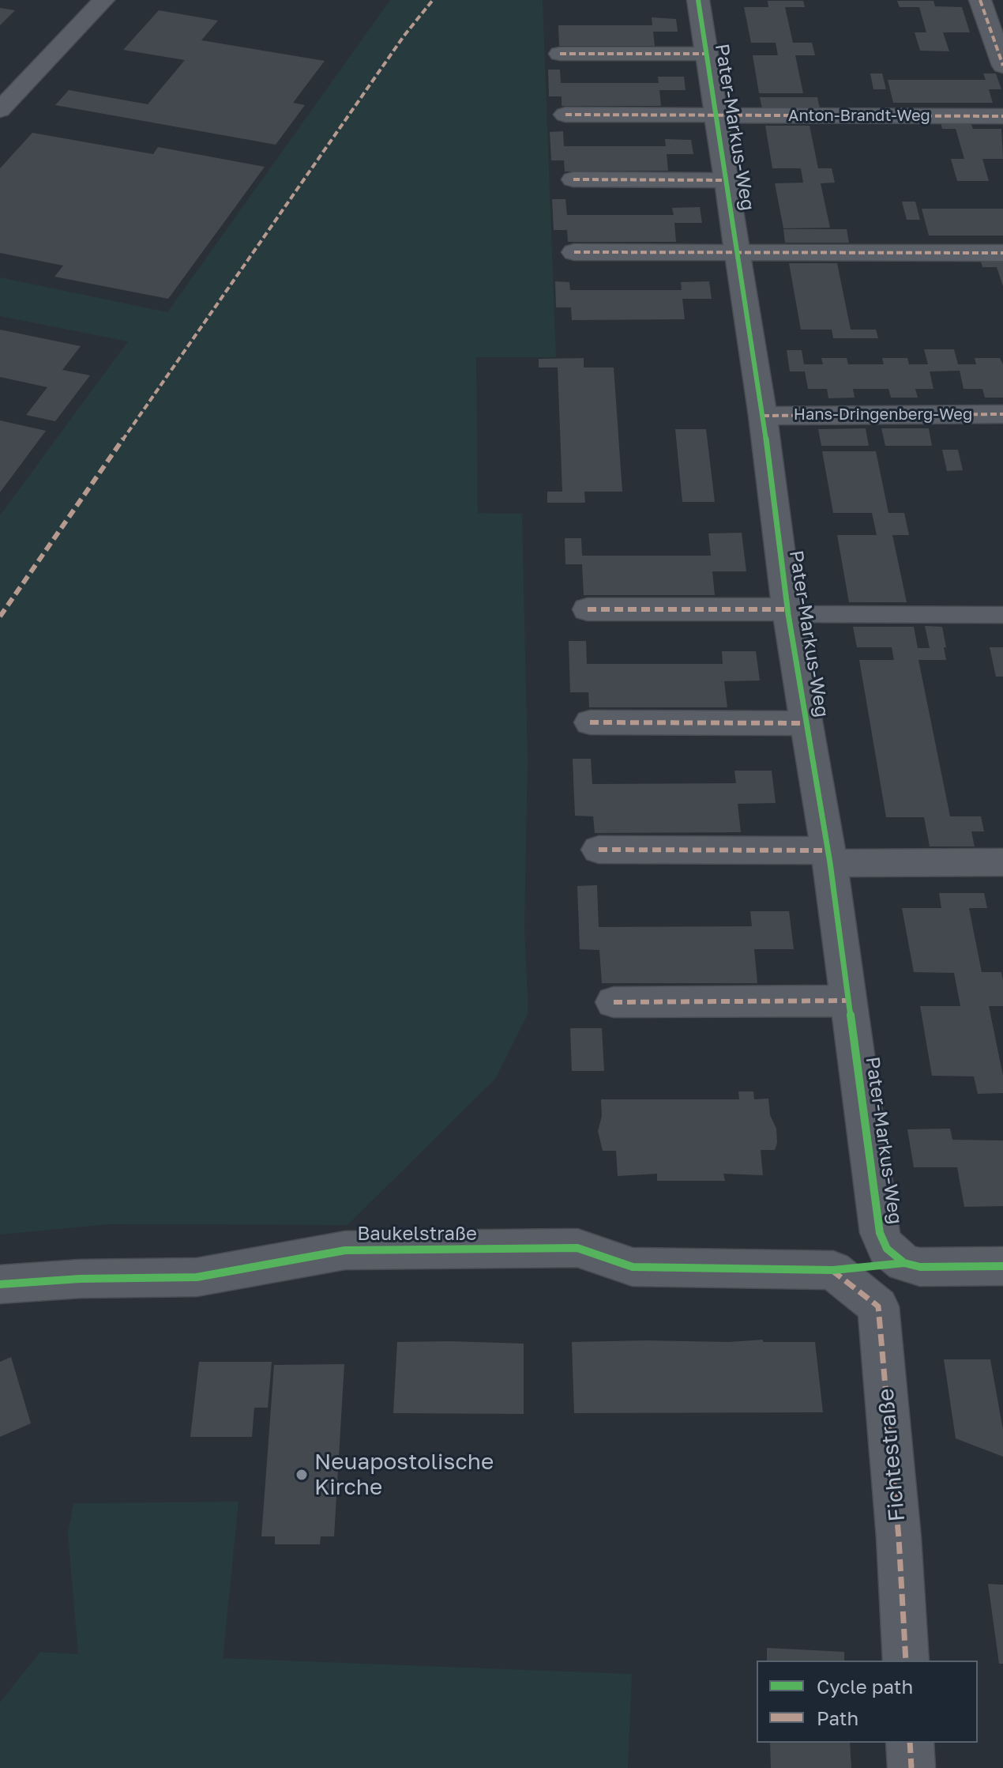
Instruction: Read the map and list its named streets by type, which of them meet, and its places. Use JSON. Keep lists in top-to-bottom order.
{
  "streets": {
    "street": [
      "Anton-Brandt-Weg",
      "Pater-Markus-Weg",
      "Hans-Dringenberg-Weg",
      "Baukelstraße",
      "Fichtestraße"
    ]
  },
  "crossings": [
    ["Anton-Brandt-Weg", "Pater-Markus-Weg"],
    ["Pater-Markus-Weg", "Hans-Dringenberg-Weg"],
    ["Baukelstraße", "Fichtestraße"]
  ],
  "places": ["Neuapostolische Kirche"],
  "legend": ["Cycle path", "Path"]
}
